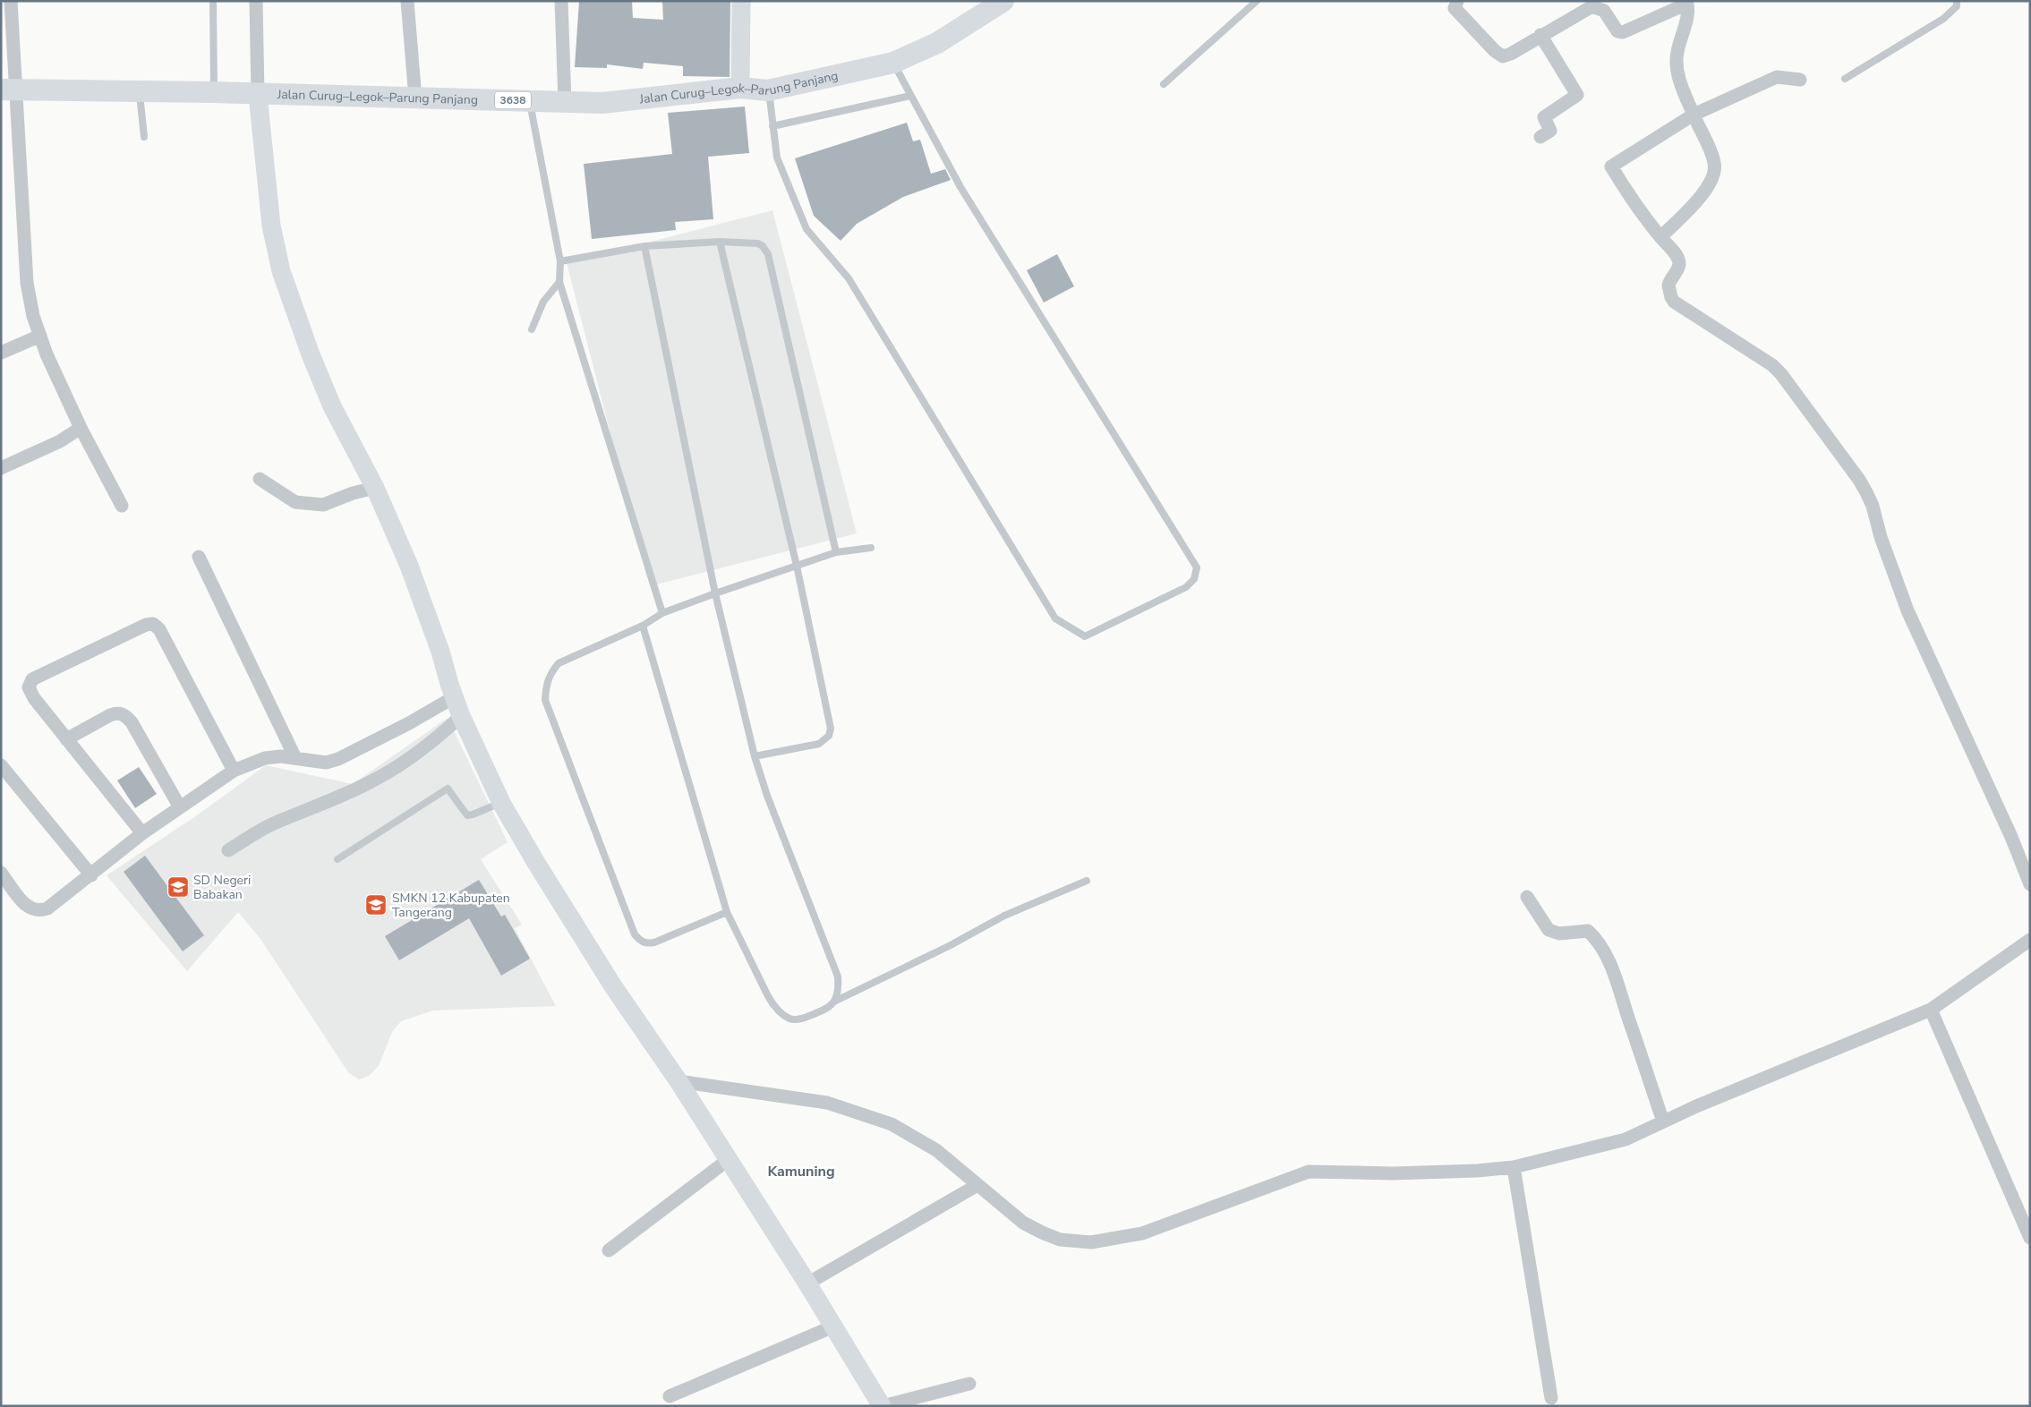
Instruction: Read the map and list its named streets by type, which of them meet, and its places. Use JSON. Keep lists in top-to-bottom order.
{
  "streets": {
    "main road": ["Jalan Curug–Legok–Parung Panjang", "3638"]
  },
  "districts": ["Kamuning"],
  "places": {
    "school or university": ["SD Negeri Babakan", "SMKN 12 Kabupaten Tangerang"]
  }
}
